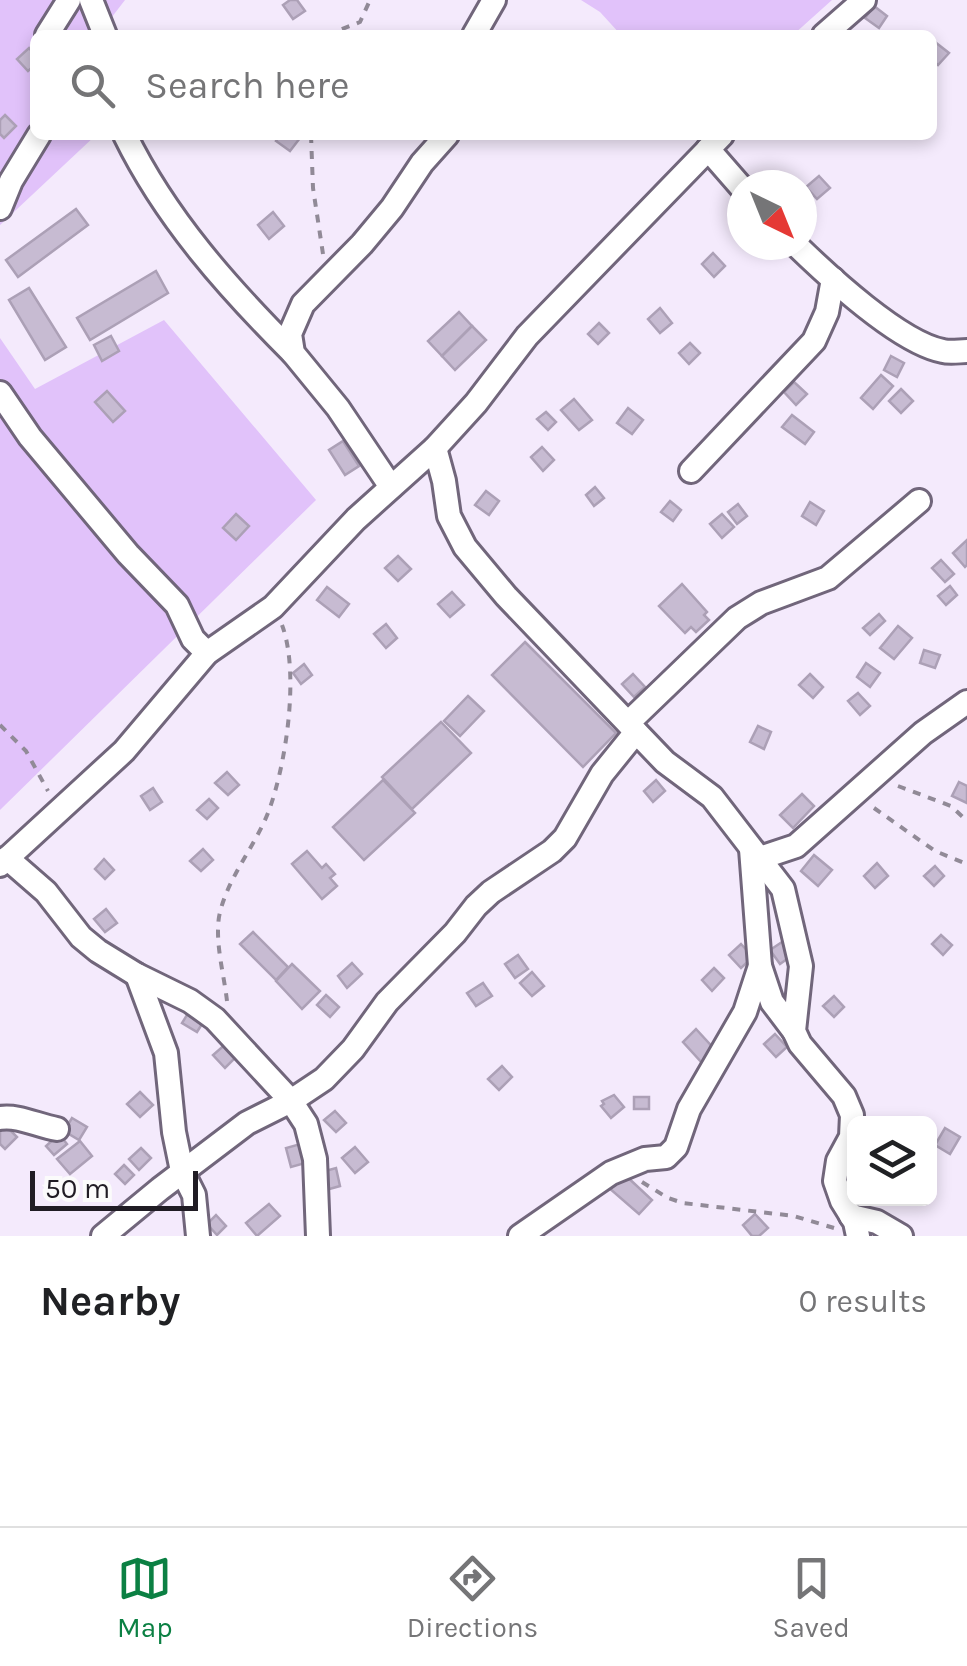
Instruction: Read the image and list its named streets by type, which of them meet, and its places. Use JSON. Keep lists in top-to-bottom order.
{
  "scale_bar": "50 m",
  "north": "bottom right",
  "page": {
    "search": "Search here",
    "scale": "50 m",
    "heading": ["Nearby", "0 results"],
    "nav": ["Map", "Directions", "Saved"]
  }
}
